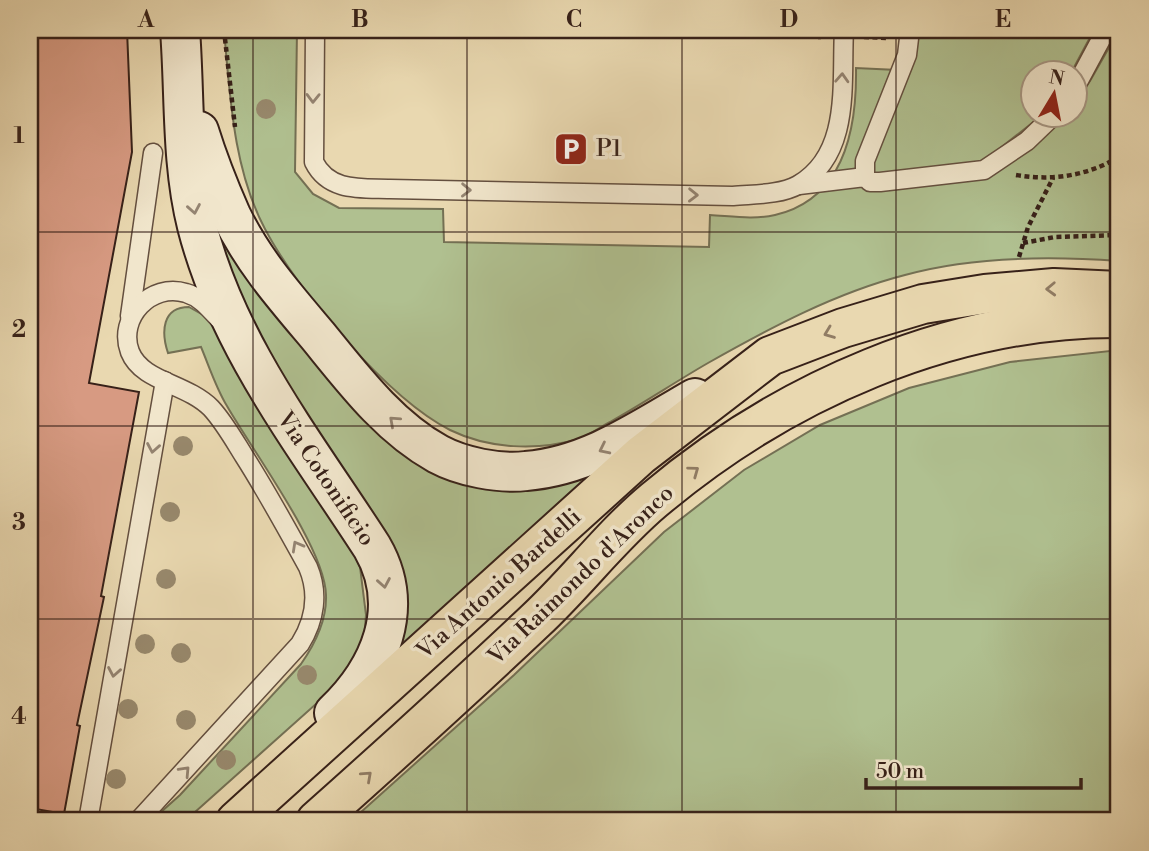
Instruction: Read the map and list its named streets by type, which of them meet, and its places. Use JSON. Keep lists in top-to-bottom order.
{
  "streets": {
    "main road": ["Via Raimondo d'Aronco", "Via Antonio Bardelli"],
    "street": ["Via Cotonificio"]
  },
  "crossings": [
    ["Via Cotonificio", "Via Antonio Bardelli"]
  ],
  "places": {
    "parking": ["P1"]
  },
  "scale_bar": "50 m",
  "north": "top",
  "grid": {
    "columns": [
      "A",
      "B",
      "C",
      "D",
      "E"
    ],
    "rows": [
      "1",
      "2",
      "3",
      "4"
    ]
  }
}
